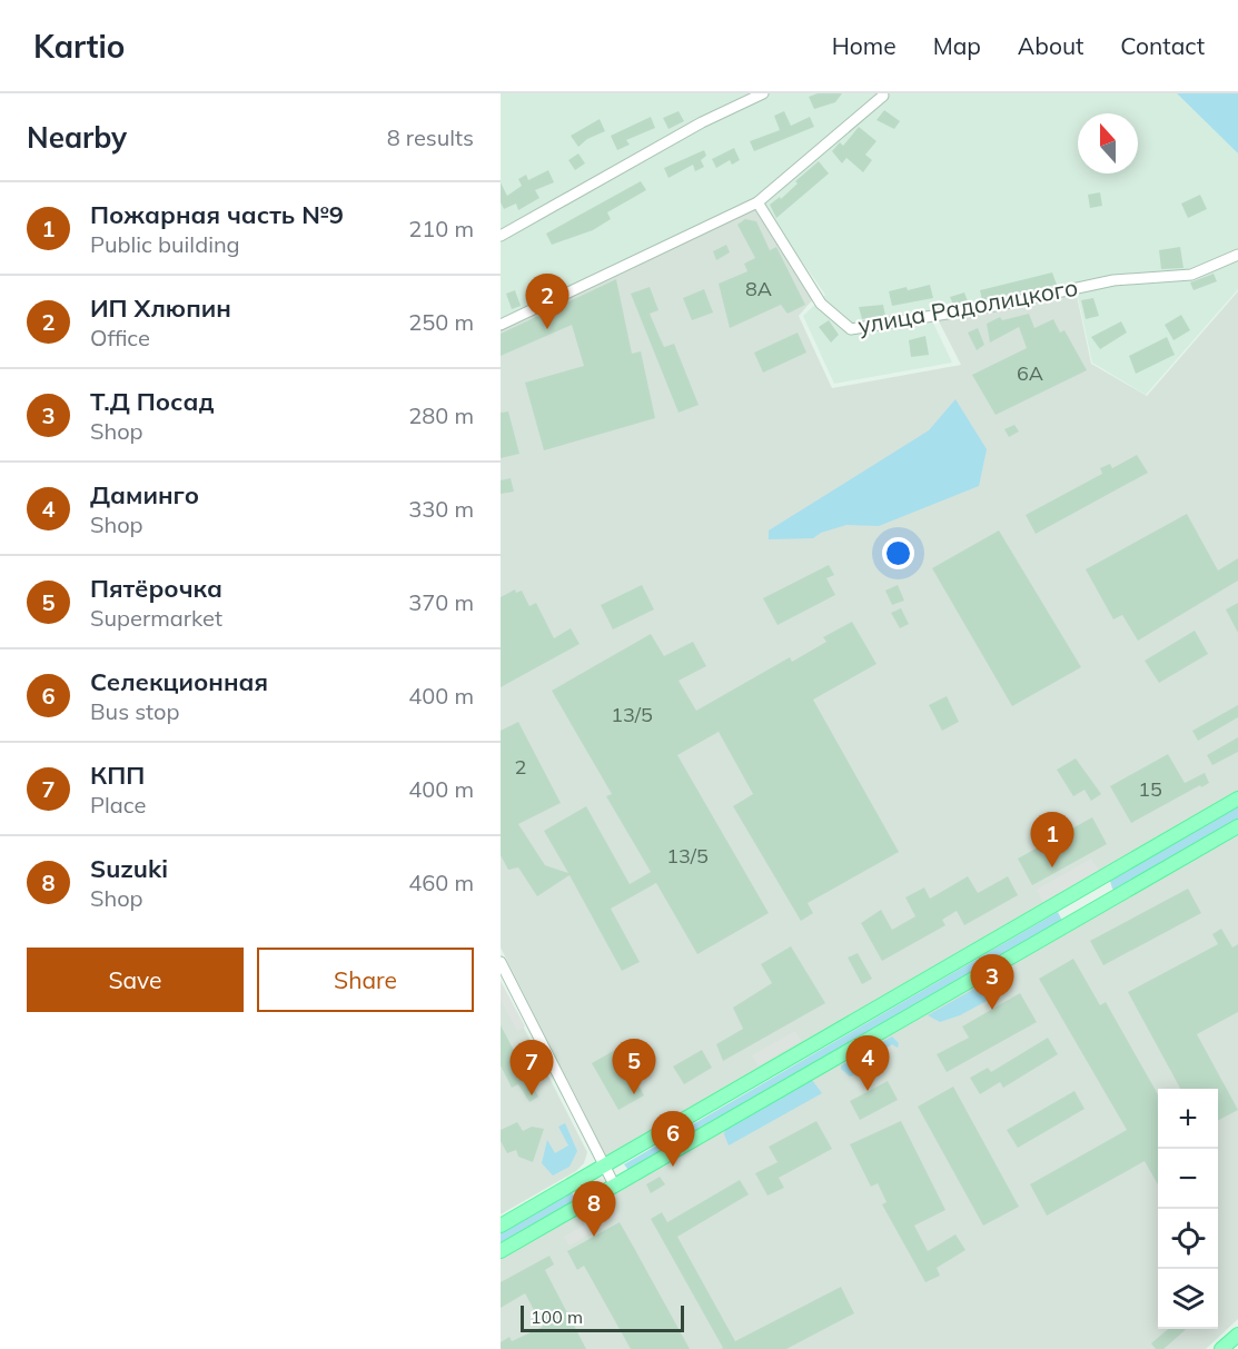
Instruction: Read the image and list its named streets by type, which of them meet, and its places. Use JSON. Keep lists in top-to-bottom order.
{
  "streets": {
    "street": ["улица Радолицкого"]
  },
  "house_numbers": [
    "8А",
    "6А",
    "13/5",
    "2",
    "15",
    "13/5"
  ],
  "scale_bar": "100 m",
  "north": "top",
  "page": {
    "header": "Kartio",
    "nav": [
      "Home",
      "Map",
      "About",
      "Contact"
    ],
    "heading": ["Nearby", "8 results"],
    "list": [
      {
        "mark": "1",
        "name": "Пожарная часть №9",
        "note": "Public building",
        "value": "210 m"
      },
      {
        "mark": "2",
        "name": "ИП Хлюпин",
        "note": "Office",
        "value": "250 m"
      },
      {
        "mark": "3",
        "name": "Т.Д Посад",
        "note": "Shop",
        "value": "280 m"
      },
      {
        "mark": "4",
        "name": "Даминго",
        "note": "Shop",
        "value": "330 m"
      },
      {
        "mark": "5",
        "name": "Пятёрочка",
        "note": "Supermarket",
        "value": "370 m"
      },
      {
        "mark": "6",
        "name": "Селекционная",
        "note": "Bus stop",
        "value": "400 m"
      },
      {
        "mark": "7",
        "name": "КПП",
        "note": "Place",
        "value": "400 m"
      },
      {
        "mark": "8",
        "name": "Suzuki",
        "note": "Shop",
        "value": "460 m"
      }
    ],
    "pins": [
      "2",
      "1",
      "3",
      "4",
      "5",
      "7",
      "6",
      "8"
    ],
    "buttons": ["Save", "Share"],
    "map_buttons": ["+", "−"],
    "scale": "100 m"
  }
}
